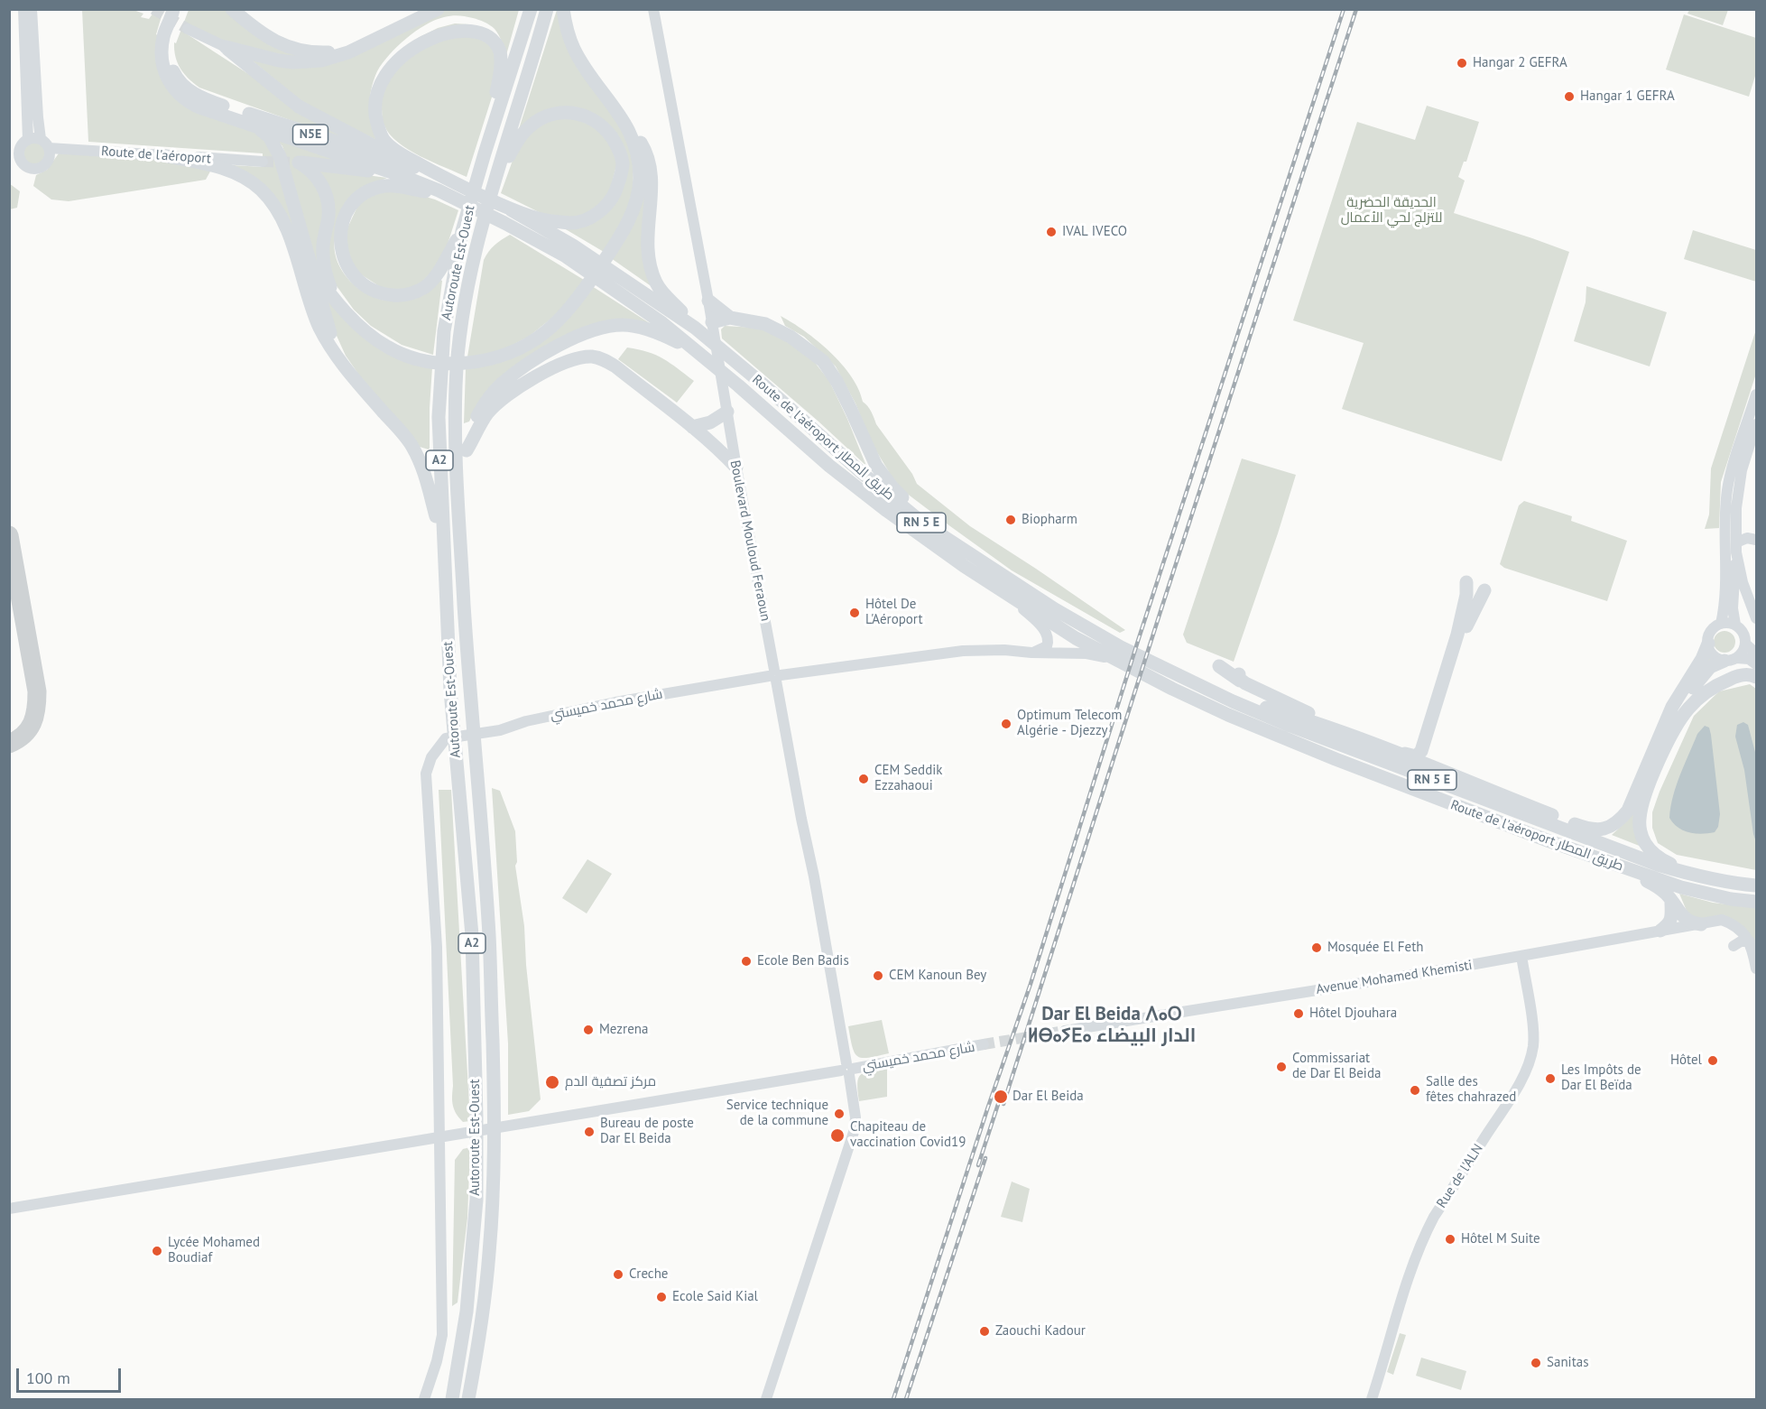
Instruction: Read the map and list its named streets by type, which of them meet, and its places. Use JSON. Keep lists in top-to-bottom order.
{
  "streets": {
    "highway": [
      "N5E",
      "Autoroute Est-Ouest",
      "Route de l'aéroport طريق المطار",
      "A2",
      "RN 5 E"
    ],
    "street": [
      "Route de l'aéroport",
      "Boulevard Mouloud Feraoun",
      "شارع محمد خميستي",
      "Avenue Mohamed Khemisti",
      "Rue de l'ALN"
    ]
  },
  "crossings": [
    ["N5E", "RN 5 E"],
    ["Route de l'aéroport طريق المطار", "RN 5 E"],
    ["Route de l'aéroport طريق المطار", "شارع محمد خميستي"],
    ["Boulevard Mouloud Feraoun", "شارع محمد خميستي"],
    ["Avenue Mohamed Khemisti", "Rue de l'ALN"]
  ],
  "districts": ["Dar El Beida ⴷⴰⵔ ⵍⴱⴰⵢⴹⴰ الدار البيضاء"],
  "parks": ["الحديقة الحضرية للتزلج لحي الأعمال"],
  "places": [
    "Hangar 2 GEFRA",
    "Hangar 1 GEFRA",
    "IVAL IVECO",
    "Biopharm",
    "Hôtel De L'Aéroport",
    "Optimum Telecom Algérie - Djezzy",
    "CEM Seddik Ezzahaoui",
    "Mosquée El Feth",
    "Ecole Ben Badis",
    "CEM Kanoun Bey",
    "Hôtel Djouhara",
    "Mezrena",
    "Hôtel",
    "Commissariat de Dar El Beida",
    "Les Impôts de Dar El Beïda",
    "مركز تصفية الدم",
    "Salle des fêtes chahrazed",
    "Dar El Beida",
    "Service technique de la commune",
    "Bureau de poste Dar El Beida",
    "Chapiteau de vaccination Covid19",
    "Hôtel M Suite",
    "Lycée Mohamed Boudiaf",
    "Creche",
    "Ecole Said Kial",
    "Zaouchi Kadour",
    "Sanitas"
  ],
  "scale_bar": "100 m"
}
